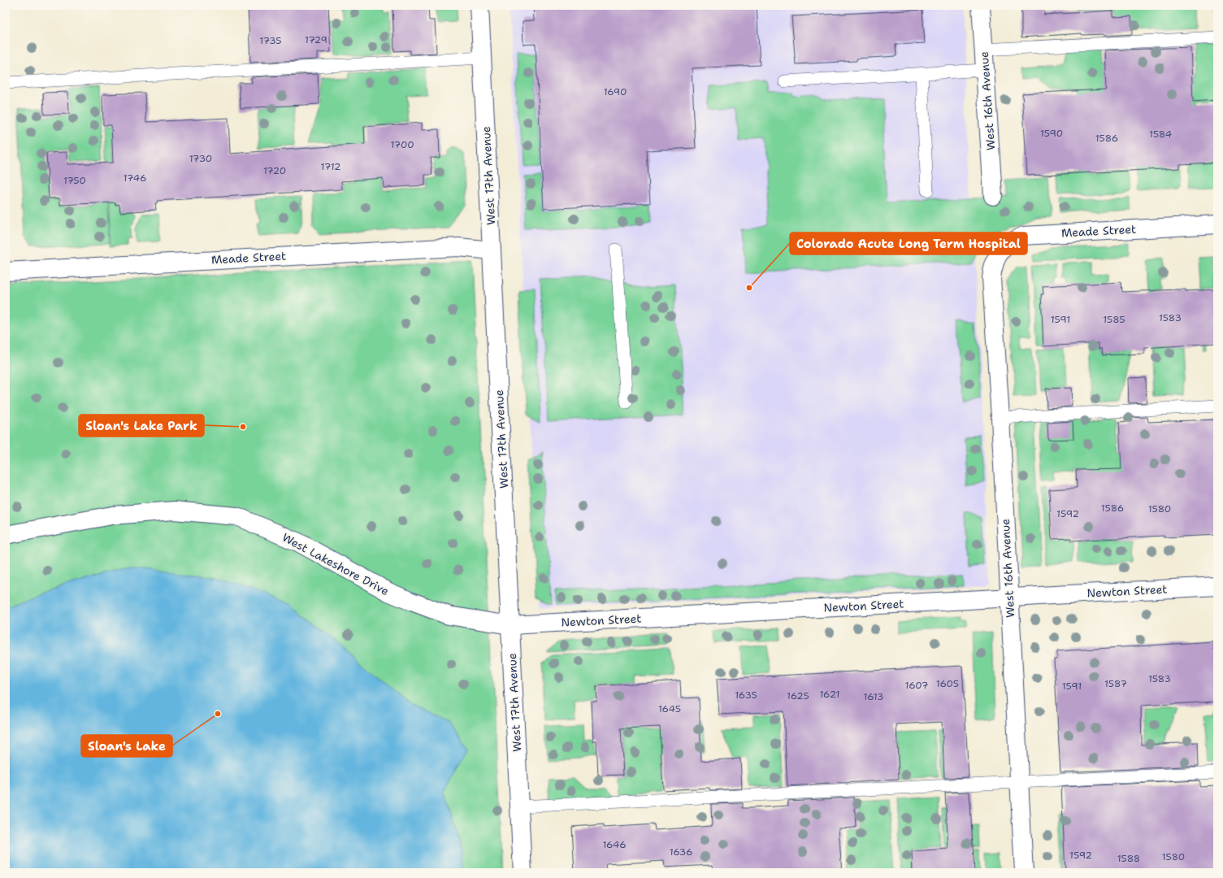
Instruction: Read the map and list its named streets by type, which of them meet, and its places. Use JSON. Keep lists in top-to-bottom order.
{
  "streets": {
    "street": [
      "West 16th Avenue",
      "West 17th Avenue",
      "Meade Street",
      "West Lakeshore Drive",
      "Newton Street"
    ]
  },
  "crossings": [
    ["West 16th Avenue", "Meade Street"],
    ["West 16th Avenue", "Newton Street"],
    ["West 17th Avenue", "Meade Street"],
    ["West 17th Avenue", "West Lakeshore Drive"],
    ["West 17th Avenue", "Newton Street"],
    ["West Lakeshore Drive", "Newton Street"]
  ],
  "places": ["Colorado Acute Long Term Hospital", "Sloan's Lake Park", "Sloan's Lake"],
  "house_numbers": [
    "1729",
    "1735",
    "1690",
    "1590",
    "1584",
    "1586",
    "1700",
    "1730",
    "1712",
    "1720",
    "1746",
    "1750",
    "1583",
    "1591",
    "1585",
    "1586",
    "1580",
    "1592",
    "1583",
    "1605",
    "1587",
    "1607",
    "1591",
    "1621",
    "1635",
    "1625",
    "1613",
    "1645",
    "1646",
    "1636",
    "1592",
    "1580",
    "1588"
  ]
}
